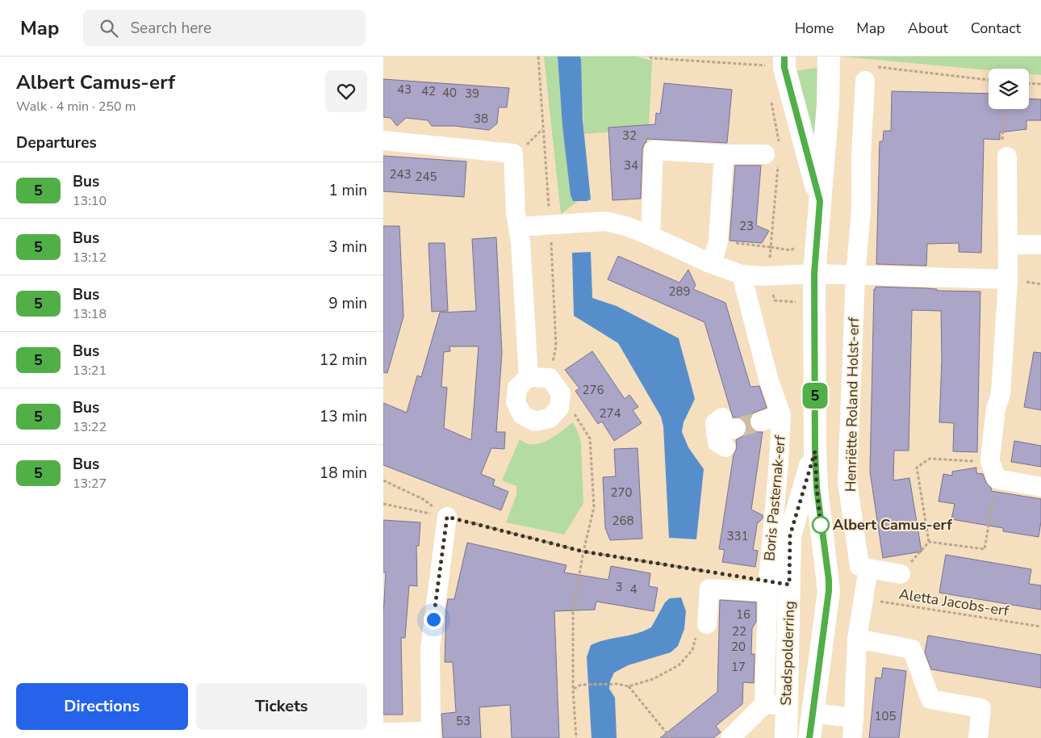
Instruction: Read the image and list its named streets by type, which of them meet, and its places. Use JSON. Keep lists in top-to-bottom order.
{
  "streets": {
    "street": ["Henriëtte Roland Holst-erf", "Boris Pasternak-erf", "Stadspolderring"],
    "path": ["Aletta Jacobs-erf"]
  },
  "places": ["Albert Camus-erf"],
  "lines": ["bus line 5"],
  "house_numbers": [
    "43",
    "42",
    "40",
    "39",
    "38",
    "32",
    "34",
    "243",
    "245",
    "23",
    "289",
    "276",
    "274",
    "270",
    "268",
    "331",
    "3",
    "4",
    "16",
    "22",
    "20",
    "17",
    "105",
    "53"
  ],
  "page": {
    "header": "Map",
    "search": "Search here",
    "nav": [
      "Home",
      "Map",
      "About",
      "Contact"
    ],
    "heading": [
      ["Albert Camus-erf", "Walk · 4 min · 250 m"],
      "Departures"
    ],
    "on_map": "5",
    "list": [
      {
        "mark": "5",
        "name": "Bus",
        "note": "13:10",
        "value": "1 min"
      },
      {
        "mark": "5",
        "name": "Bus",
        "note": "13:12",
        "value": "3 min"
      },
      {
        "mark": "5",
        "name": "Bus",
        "note": "13:18",
        "value": "9 min"
      },
      {
        "mark": "5",
        "name": "Bus",
        "note": "13:21",
        "value": "12 min"
      },
      {
        "mark": "5",
        "name": "Bus",
        "note": "13:22",
        "value": "13 min"
      },
      {
        "mark": "5",
        "name": "Bus",
        "note": "13:27",
        "value": "18 min"
      }
    ],
    "buttons": ["Directions", "Tickets"]
  }
}
